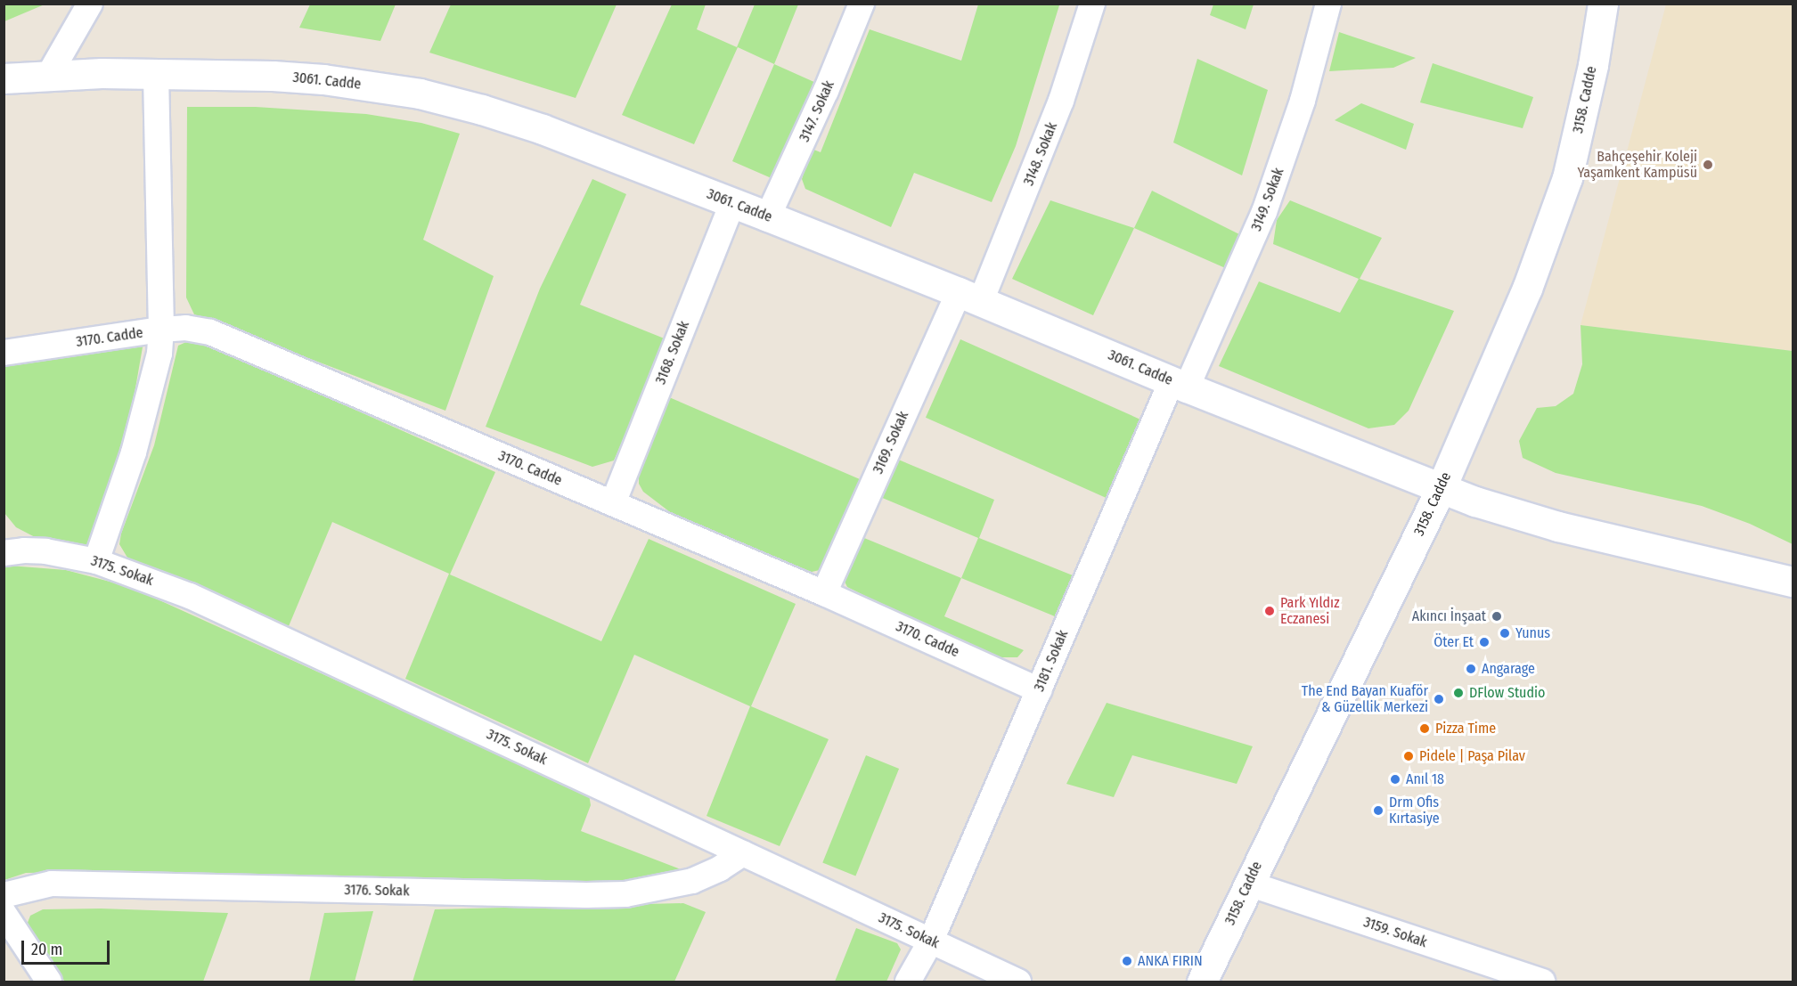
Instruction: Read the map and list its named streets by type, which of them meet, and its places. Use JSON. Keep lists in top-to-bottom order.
{
  "streets": {
    "street": [
      "3061. Cadde",
      "3158. Cadde",
      "3147. Sokak",
      "3148. Sokak",
      "3149. Sokak",
      "3170. Cadde",
      "3168. Sokak",
      "3169. Sokak",
      "3175. Sokak",
      "3181. Sokak",
      "3176. Sokak",
      "3159. Sokak"
    ]
  },
  "crossings": [
    ["3061. Cadde", "3158. Cadde"],
    ["3061. Cadde", "3147. Sokak"],
    ["3061. Cadde", "3148. Sokak"],
    ["3061. Cadde", "3149. Sokak"],
    ["3061. Cadde", "3168. Sokak"],
    ["3061. Cadde", "3169. Sokak"],
    ["3061. Cadde", "3181. Sokak"],
    ["3158. Cadde", "3159. Sokak"],
    ["3148. Sokak", "3169. Sokak"],
    ["3149. Sokak", "3181. Sokak"],
    ["3170. Cadde", "3168. Sokak"],
    ["3170. Cadde", "3169. Sokak"],
    ["3170. Cadde", "3181. Sokak"],
    ["3175. Sokak", "3181. Sokak"],
    ["3175. Sokak", "3176. Sokak"]
  ],
  "places": [
    "Bahçeşehir Koleji Yaşamkent Kampüsü",
    "Park Yıldız Eczanesi",
    "Akıncı İnşaat",
    "Yunus",
    "Öter Et",
    "Angarage",
    "DFlow Studio",
    "The End Bayan Kuaför & Güzellik Merkezi",
    "Pizza Time",
    "Pidele | Paşa Pilav",
    "Anıl 18",
    "Drm Ofis Kırtasiye",
    "ANKA FIRIN"
  ],
  "scale_bar": "20 m"
}
